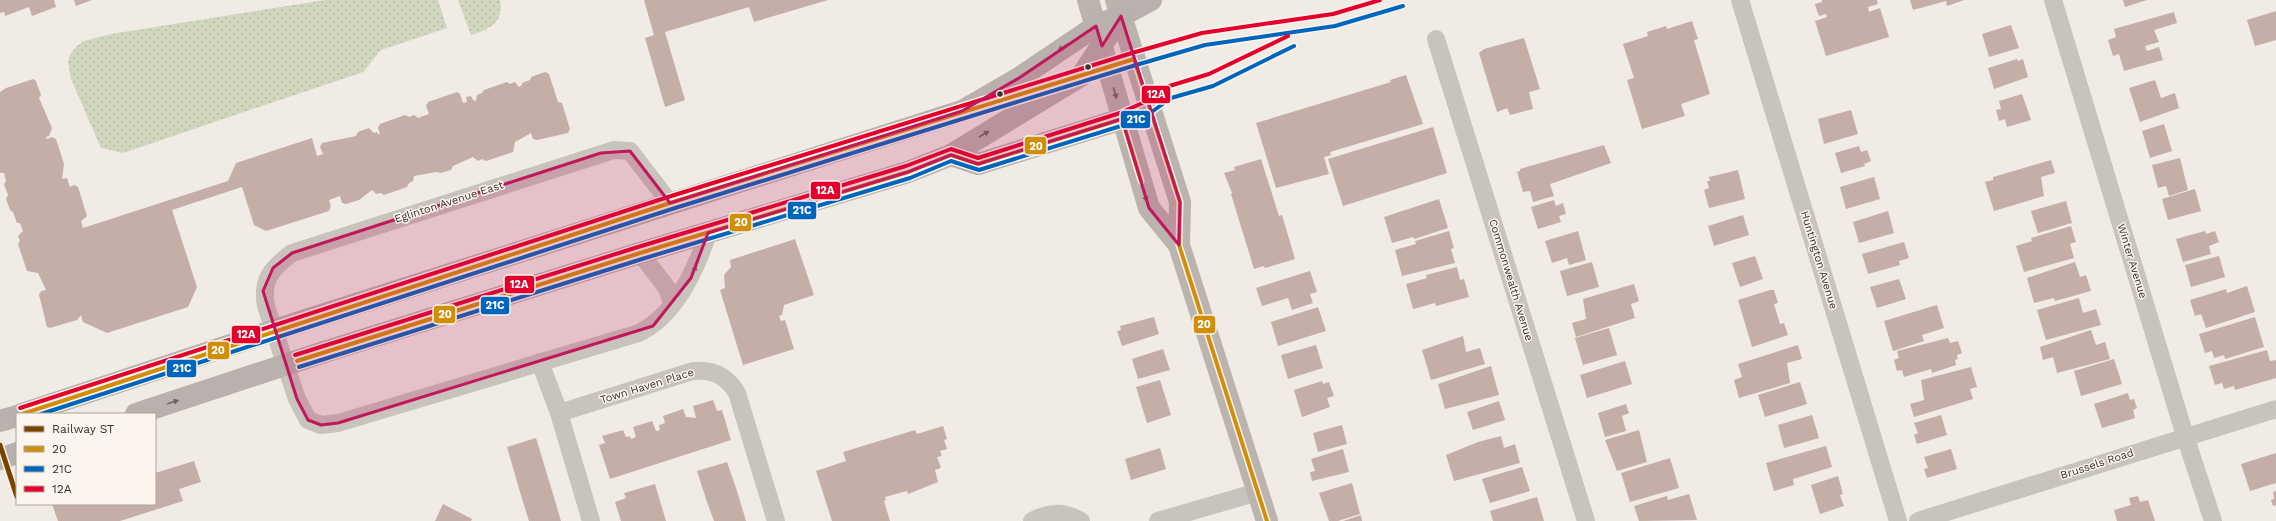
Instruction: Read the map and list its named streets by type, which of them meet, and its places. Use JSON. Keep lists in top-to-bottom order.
{
  "streets": {
    "street": [
      "Eglinton Avenue East",
      "Huntington Avenue",
      "Winter Avenue",
      "Commonwealth Avenue",
      "Town Haven Place",
      "Brussels Road"
    ]
  },
  "crossings": [
    ["Winter Avenue", "Brussels Road"]
  ],
  "lines": [
    "transit line 12A",
    "transit line 21C",
    "transit line 20",
    "rail line ST"
  ],
  "legend": [
    "Railway ST",
    "20",
    "21C",
    "12A"
  ]
}
